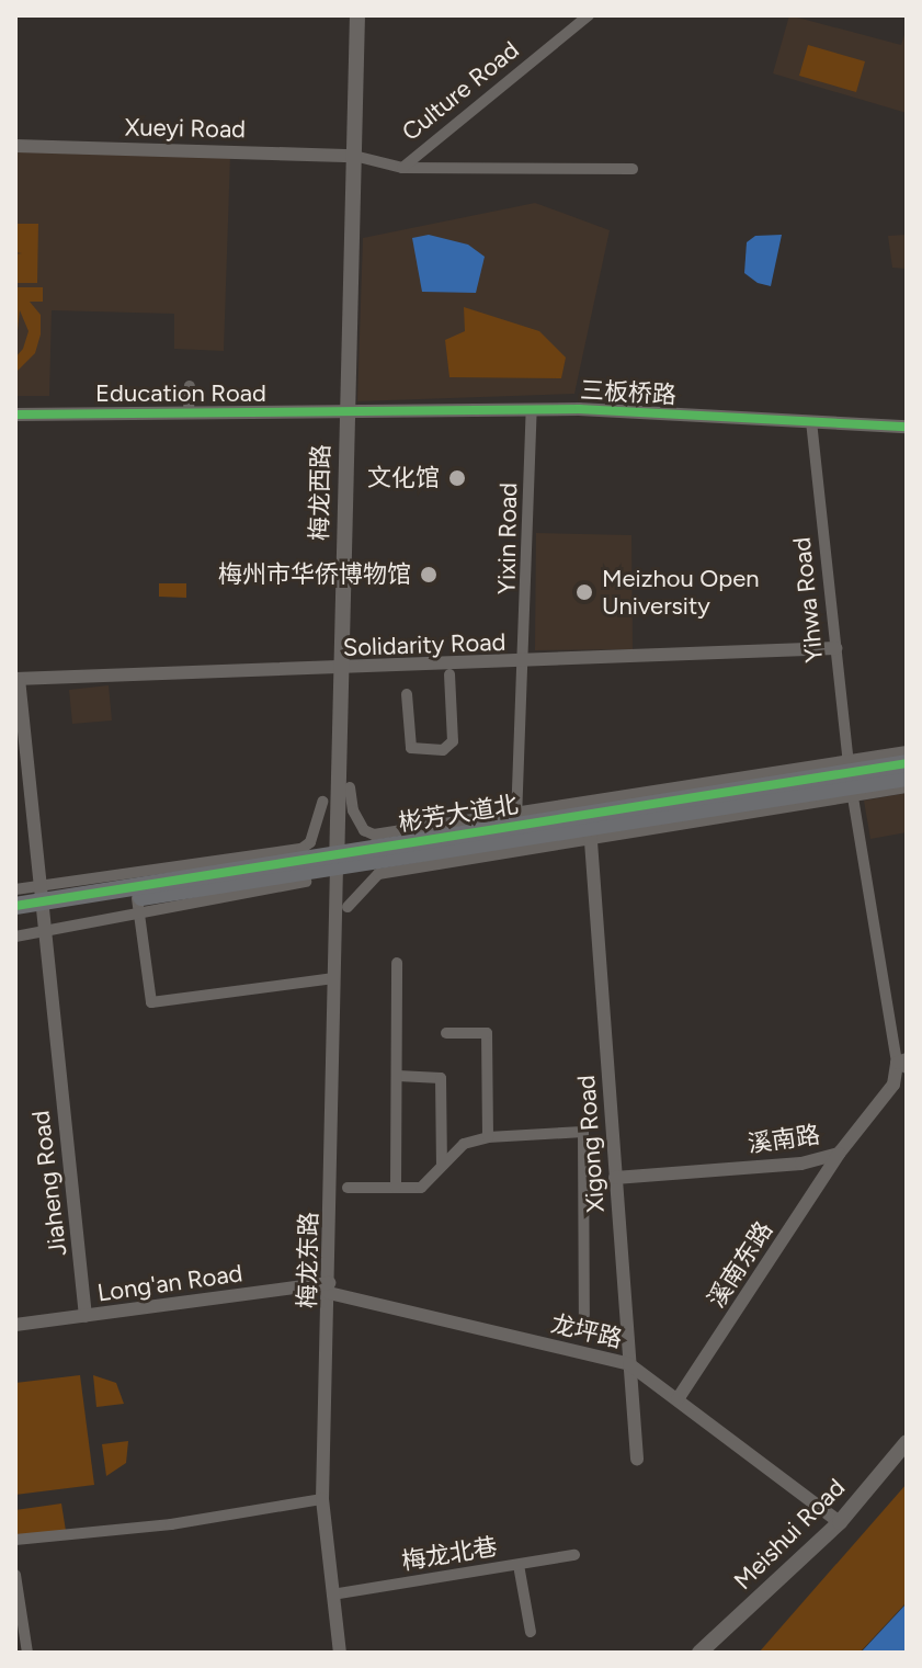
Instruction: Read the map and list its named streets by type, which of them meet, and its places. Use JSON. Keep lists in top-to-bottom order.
{
  "streets": {
    "main road": ["梅龙西路", "彬芳大道北", "Meishui Road"],
    "street": [
      "Culture Road",
      "Xueyi Road",
      "三板桥路",
      "Education Road",
      "Yixin Road",
      "Yihwa Road",
      "Solidarity Road",
      "溪南路",
      "Xigong Road",
      "Jiaheng Road",
      "梅龙东路",
      "溪南东路",
      "Long'an Road",
      "龙坪路",
      "梅龙北巷"
    ]
  },
  "crossings": [
    ["Xueyi Road", "梅龙西路"],
    ["三板桥路", "Education Road"],
    ["三板桥路", "梅龙西路"],
    ["三板桥路", "Yixin Road"],
    ["三板桥路", "Yihwa Road"],
    ["Education Road", "梅龙西路"],
    ["梅龙西路", "Solidarity Road"],
    ["梅龙西路", "彬芳大道北"],
    ["梅龙西路", "梅龙东路"],
    ["Yixin Road", "Solidarity Road"],
    ["Yixin Road", "彬芳大道北"],
    ["Yihwa Road", "Solidarity Road"],
    ["Yihwa Road", "彬芳大道北"],
    ["Yihwa Road", "溪南路"],
    ["Solidarity Road", "Jiaheng Road"],
    ["彬芳大道北", "Xigong Road"],
    ["彬芳大道北", "Jiaheng Road"],
    ["彬芳大道北", "梅龙东路"],
    ["溪南路", "Xigong Road"],
    ["溪南路", "溪南东路"],
    ["Xigong Road", "龙坪路"],
    ["Jiaheng Road", "Long'an Road"],
    ["梅龙东路", "Long'an Road"],
    ["梅龙东路", "龙坪路"],
    ["梅龙东路", "梅龙北巷"],
    ["溪南东路", "龙坪路"],
    ["Long'an Road", "龙坪路"],
    ["龙坪路", "Meishui Road"]
  ],
  "places": ["文化馆", "梅州市华侨博物馆", "Meizhou Open University"]
}
